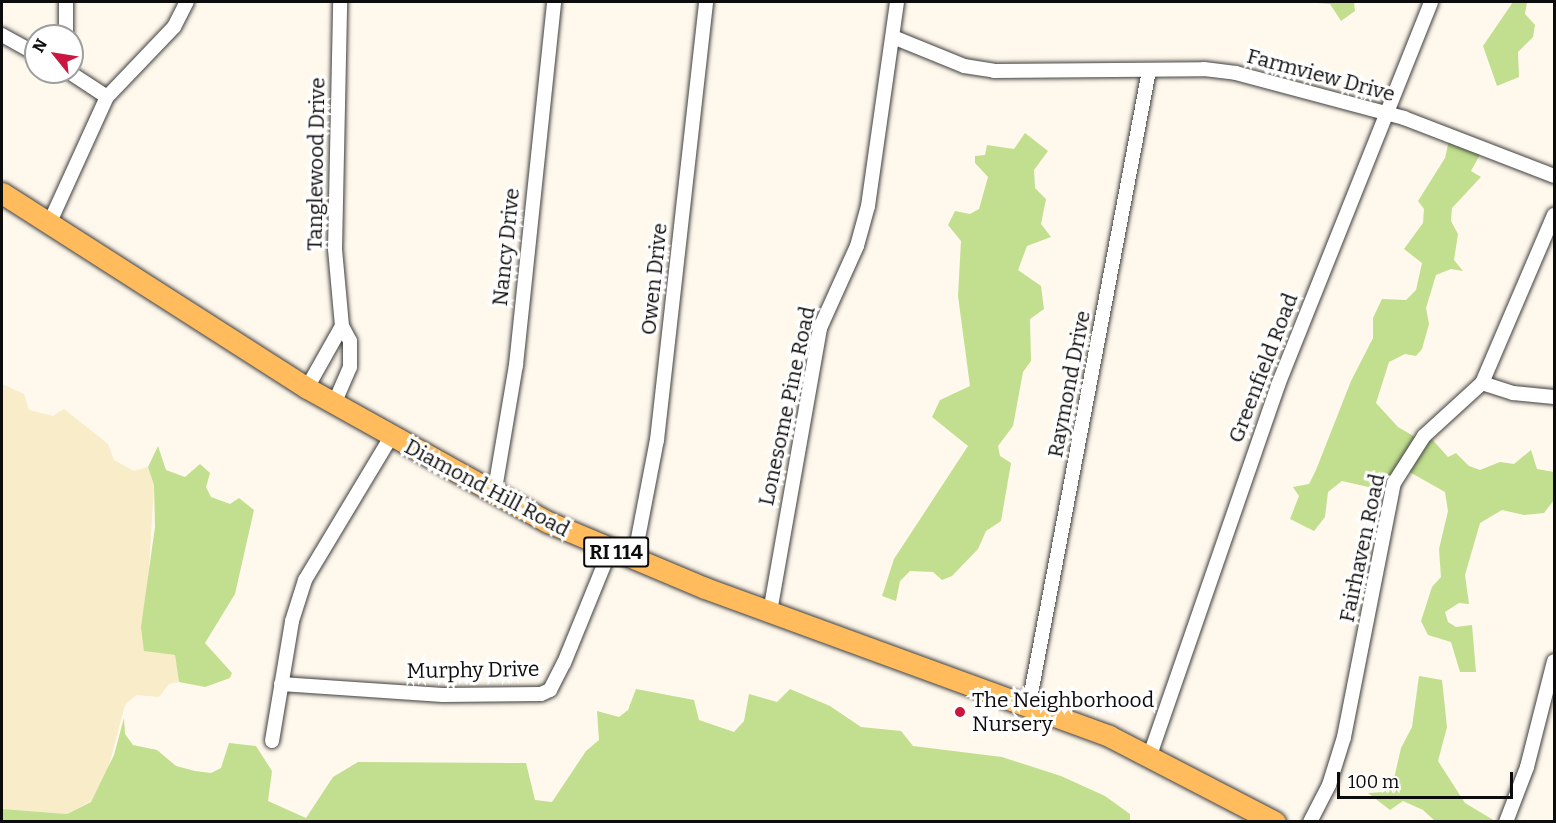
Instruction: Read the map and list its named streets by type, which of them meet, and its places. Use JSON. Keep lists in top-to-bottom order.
{
  "streets": {
    "main road": ["Diamond Hill Road", "RI 114"],
    "street": [
      "Farmview Drive",
      "Tanglewood Drive",
      "Nancy Drive",
      "Owen Drive",
      "Greenfield Road",
      "Raymond Drive",
      "Lonesome Pine Road",
      "Fairhaven Road",
      "Murphy Drive"
    ]
  },
  "crossings": [
    ["Farmview Drive", "Greenfield Road"],
    ["Farmview Drive", "Raymond Drive"],
    ["Farmview Drive", "Lonesome Pine Road"],
    ["Tanglewood Drive", "Diamond Hill Road"],
    ["Nancy Drive", "Diamond Hill Road"],
    ["Owen Drive", "Diamond Hill Road"],
    ["Greenfield Road", "Diamond Hill Road"],
    ["Raymond Drive", "Diamond Hill Road"],
    ["Lonesome Pine Road", "Diamond Hill Road"],
    ["Diamond Hill Road", "Murphy Drive"]
  ],
  "places": ["The Neighborhood Nursery"],
  "scale_bar": "100 m",
  "north": "top left"
}
